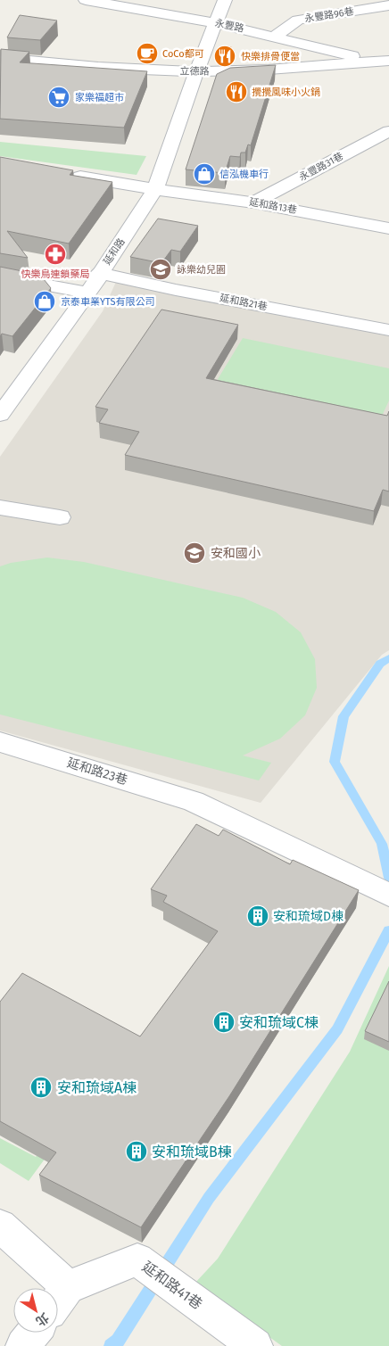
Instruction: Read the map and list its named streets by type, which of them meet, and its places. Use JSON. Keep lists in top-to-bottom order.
{
  "streets": {
    "street": [
      "永豐路96巷",
      "永豐路",
      "立德路",
      "永豐路31巷",
      "延和路13巷",
      "延和路",
      "延和路21巷",
      "延和路23巷",
      "延和路41巷"
    ]
  },
  "crossings": [
    ["永豐路96巷", "永豐路"],
    ["永豐路", "立德路"],
    ["永豐路", "延和路"],
    ["立德路", "延和路"],
    ["永豐路31巷", "延和路13巷"],
    ["延和路13巷", "延和路"],
    ["延和路", "延和路21巷"]
  ],
  "places": {
    "cafe": ["CoCo都可"],
    "restaurant": ["快樂排骨便當", "攪攪風味小火鍋"],
    "supermarket": ["家樂福超市"],
    "shop": ["信泓機車行", "京泰車業YTS有限公司"],
    "pharmacy": ["快樂鳥連鎖藥局"],
    "school or university": ["詠樂幼兒園", "安和國小"],
    "building": [
      "安和琉域D棟",
      "安和琉域C棟",
      "安和琉域A棟",
      "安和琉域B棟"
    ]
  },
  "north": "bottom right"
}
